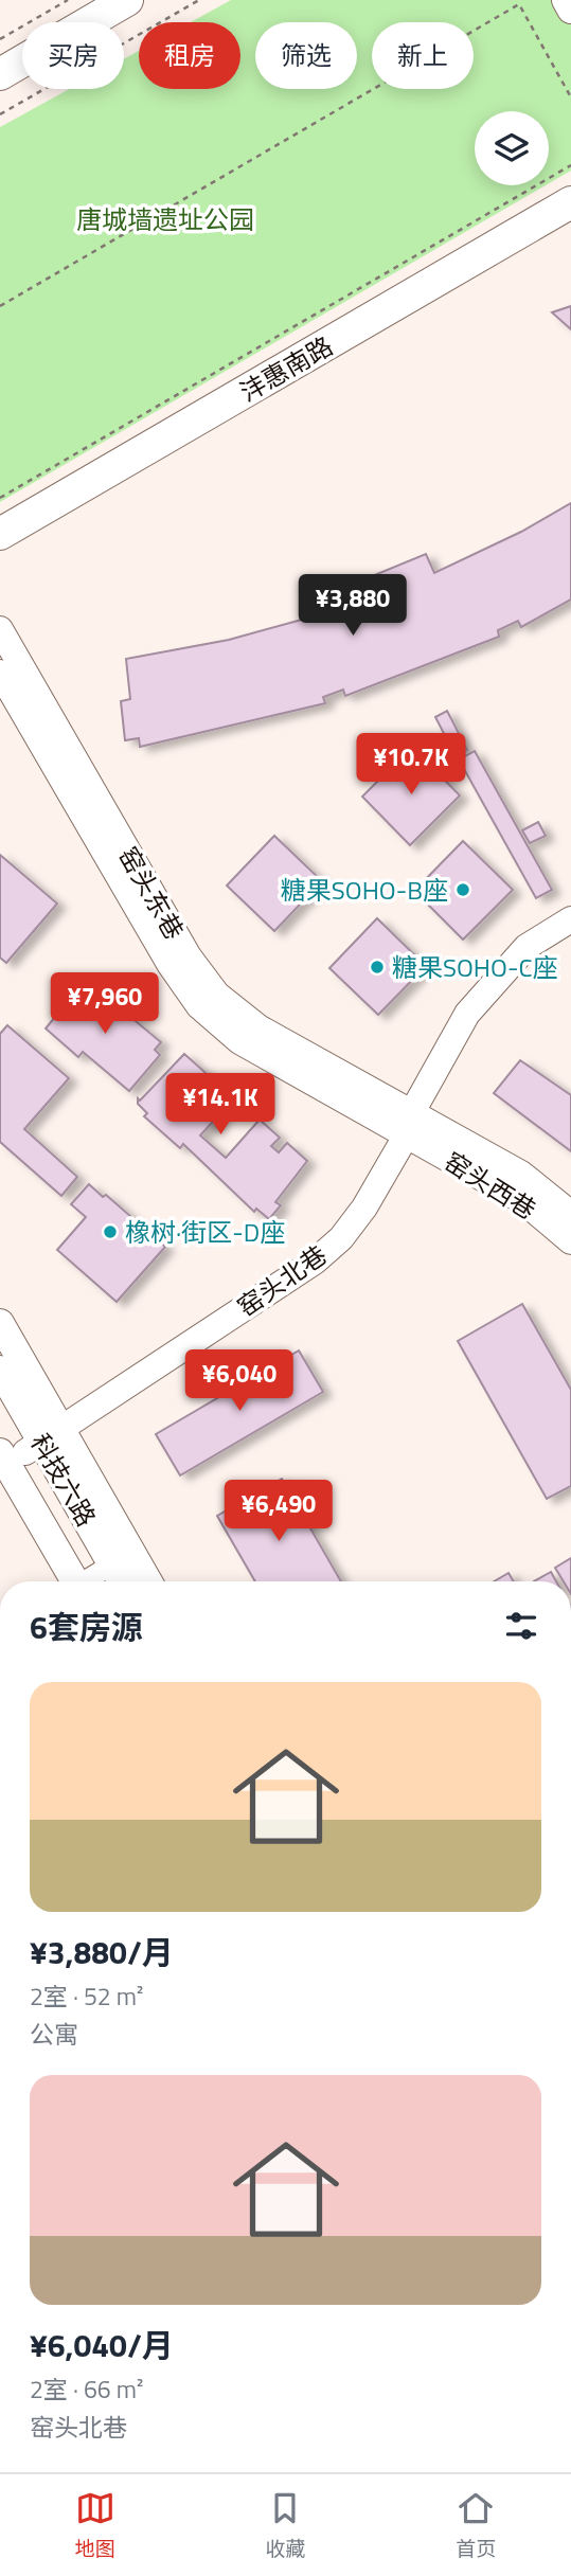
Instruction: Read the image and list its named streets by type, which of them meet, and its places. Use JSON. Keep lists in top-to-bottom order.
{
  "streets": {
    "main road": ["沣惠南路", "科技六路"],
    "street": ["窑头东巷", "窑头西巷", "窑头北巷"]
  },
  "crossings": [
    ["窑头东巷", "窑头西巷"],
    ["窑头东巷", "窑头北巷"],
    ["窑头西巷", "窑头北巷"],
    ["窑头北巷", "科技六路"]
  ],
  "parks": ["唐城墙遗址公园"],
  "places": ["糖果SOHO-B座", "糖果SOHO-C座", "橡树·街区-D座"],
  "page": {
    "chip": [
      "买房",
      "租房",
      "筛选",
      "新上"
    ],
    "price": [
      "¥3,880",
      "¥10.7K",
      "¥7,960",
      "¥14.1K",
      "¥6,040",
      "¥6,490"
    ],
    "heading": "6套房源",
    "list": [
      {
        "name": "¥3,880/月",
        "note": "2室 · 52 m² · 公寓"
      },
      {
        "name": "¥6,040/月",
        "note": "2室 · 66 m² · 窑头北巷"
      }
    ],
    "tabs": ["地图", "收藏", "首页"]
  }
}
